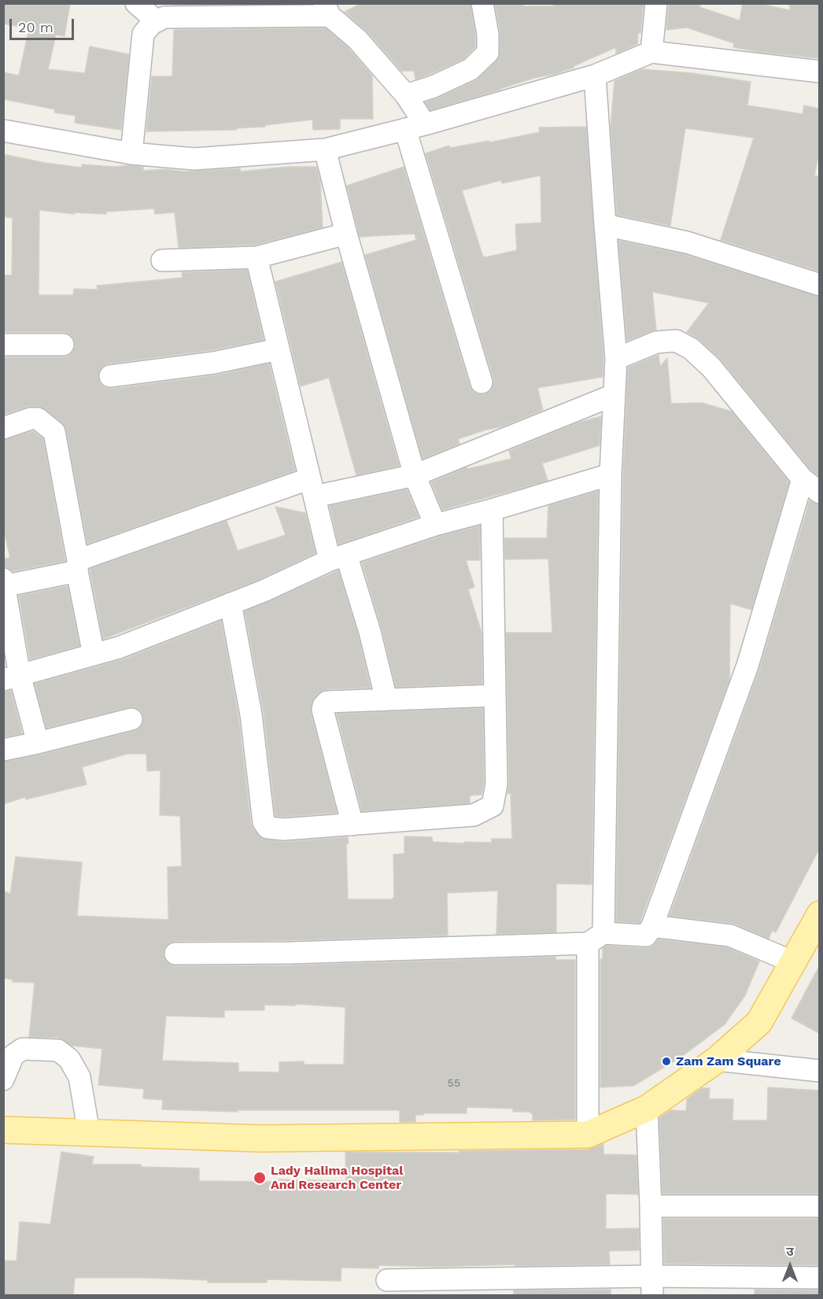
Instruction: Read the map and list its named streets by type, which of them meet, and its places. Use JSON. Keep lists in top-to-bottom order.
{
  "places": ["Zam Zam Square", "Lady Halima Hospital And Research Center"],
  "house_numbers": ["55"],
  "scale_bar": "20 m",
  "north": "top"
}
